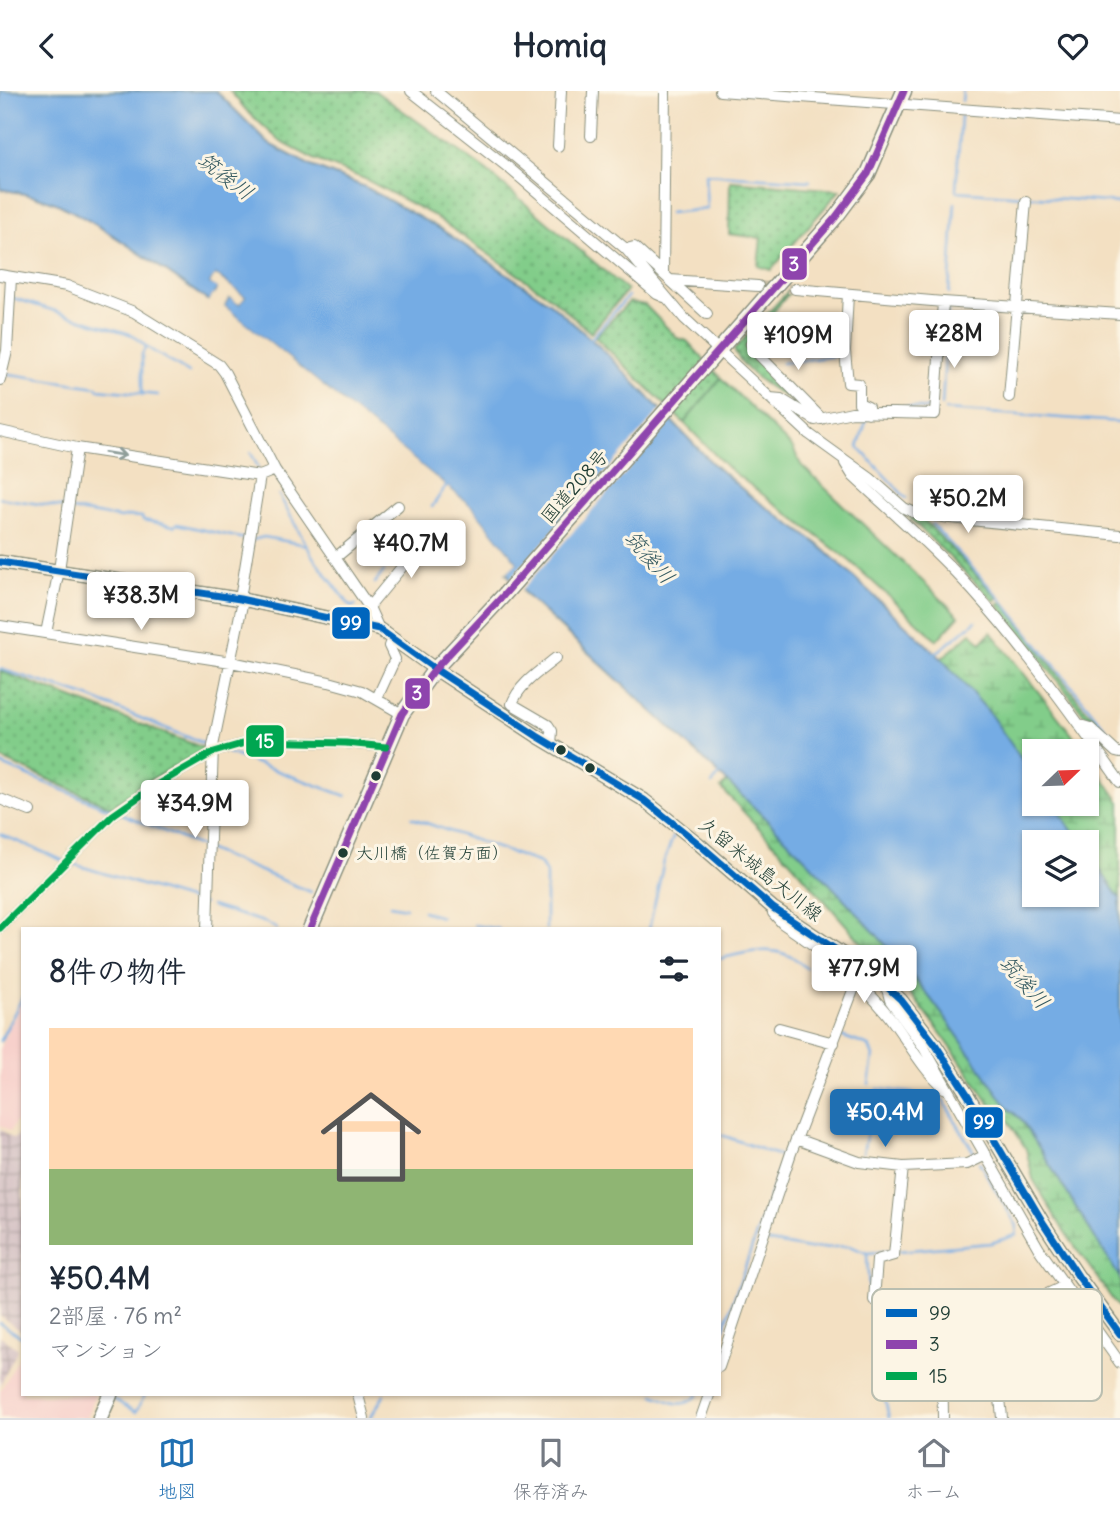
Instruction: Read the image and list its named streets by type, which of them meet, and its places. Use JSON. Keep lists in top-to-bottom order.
{
  "streets": {
    "highway": ["国道208号"],
    "main road": ["久留米城島大川線"]
  },
  "crossings": [
    ["国道208号", "久留米城島大川線"]
  ],
  "water": ["筑後川"],
  "places": ["大川橋（佐賀方面）"],
  "lines": ["transit line 3", "transit line 99", "transit line 15"],
  "legend": ["99", "3", "15"],
  "north": "top right",
  "page": {
    "header": "Homiq",
    "price": [
      "¥28M",
      "¥109M",
      "¥50.2M",
      "¥40.7M",
      "¥38.3M",
      "¥34.9M",
      "¥77.9M",
      "¥50.4M"
    ],
    "heading": "8件の物件",
    "list": [
      {
        "name": "¥50.4M",
        "note": "2部屋 · 76 m² · マンション"
      }
    ],
    "tabs": ["地図", "保存済み", "ホーム"]
  }
}
